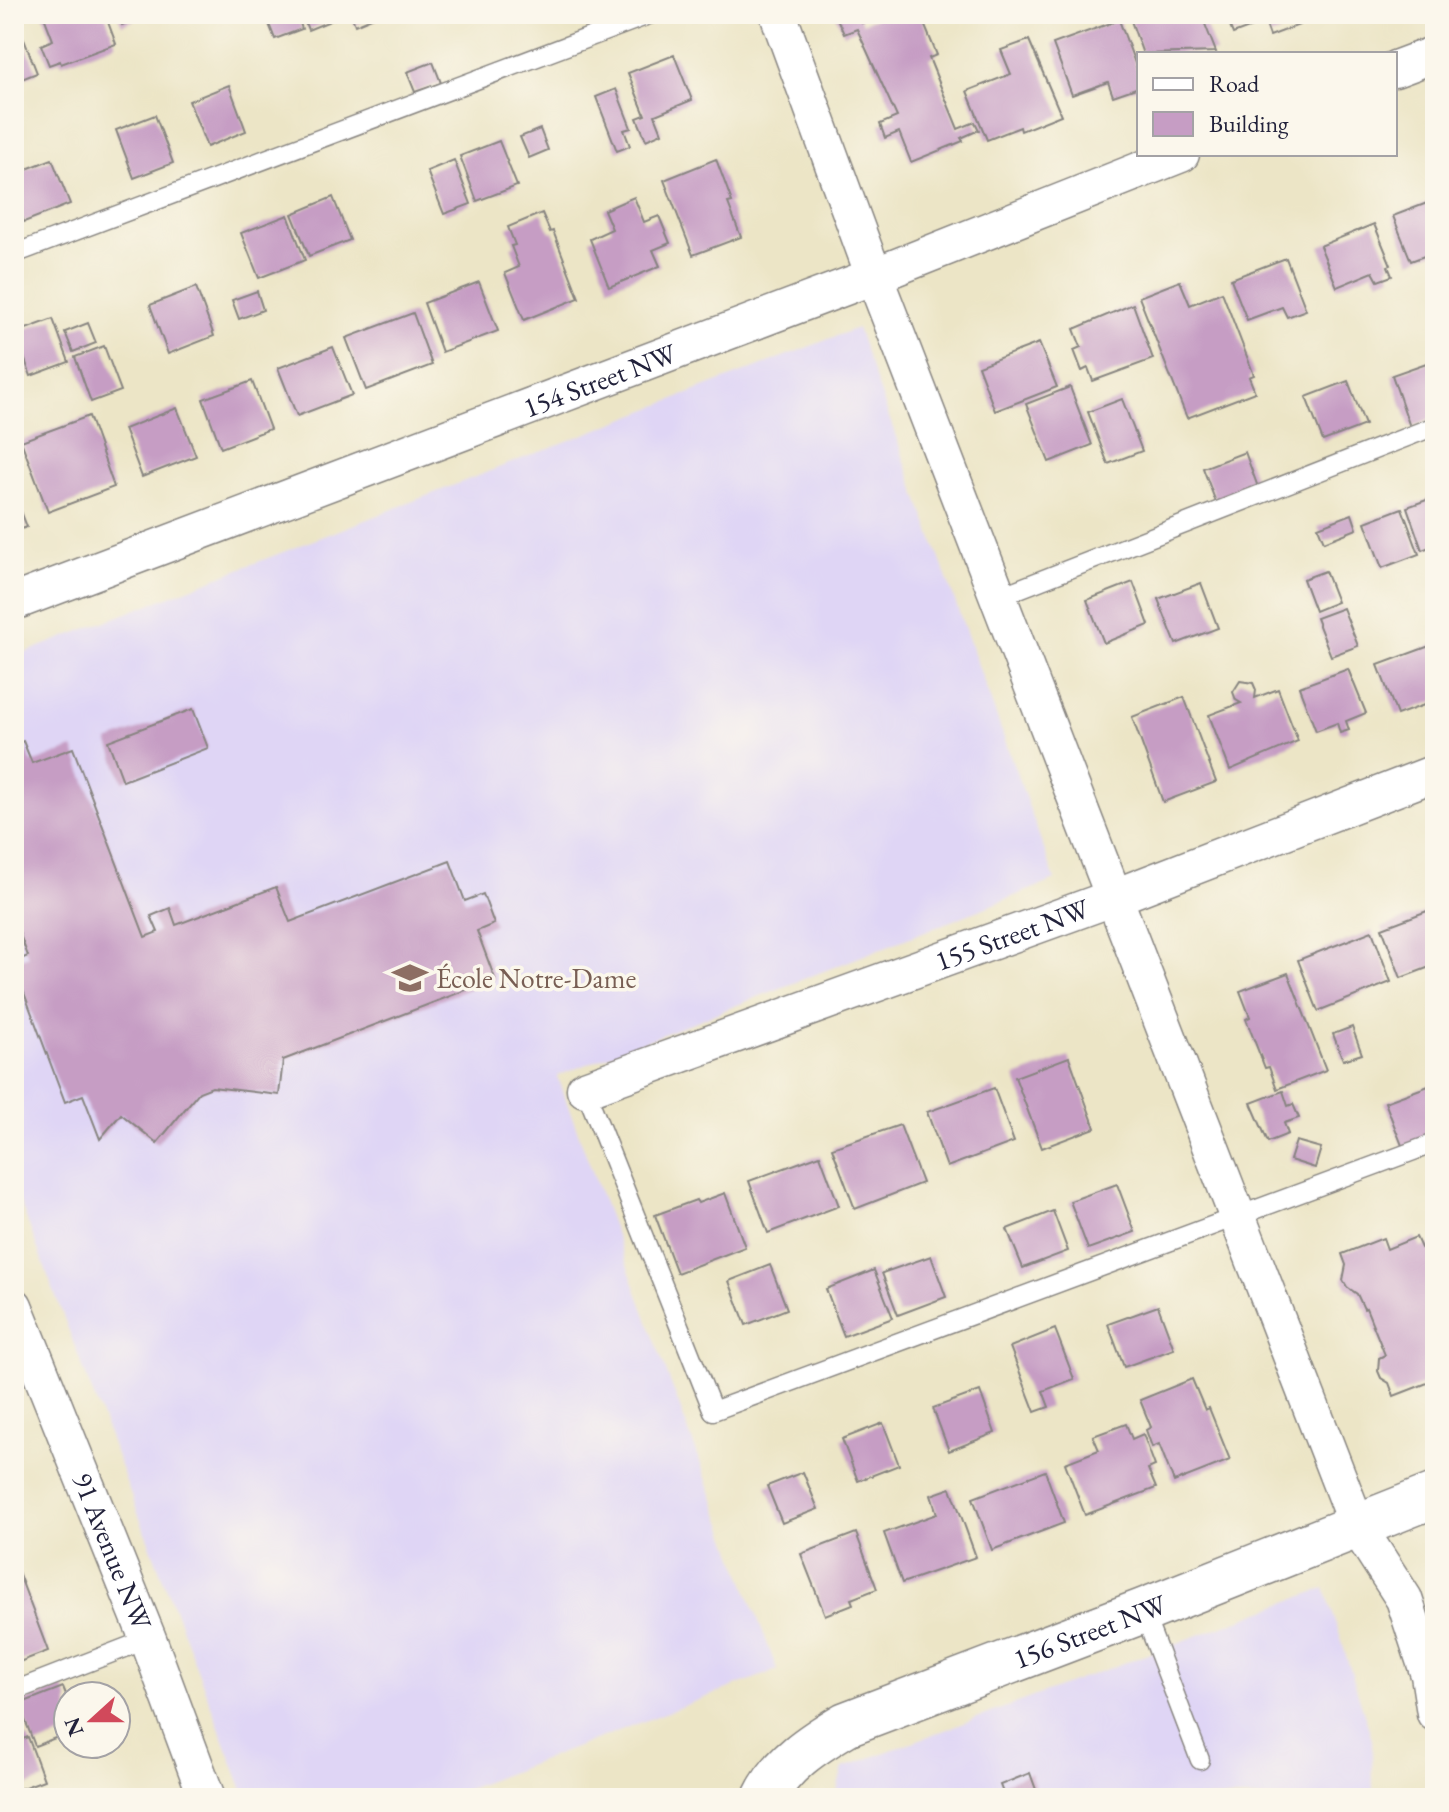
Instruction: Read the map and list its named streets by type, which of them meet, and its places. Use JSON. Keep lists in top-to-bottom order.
{
  "streets": {
    "street": [
      "154 Street NW",
      "155 Street NW",
      "91 Avenue NW",
      "156 Street NW"
    ]
  },
  "places": {
    "school or university": ["École Notre-Dame"]
  },
  "legend": ["Road", "Building"],
  "north": "left"
}
